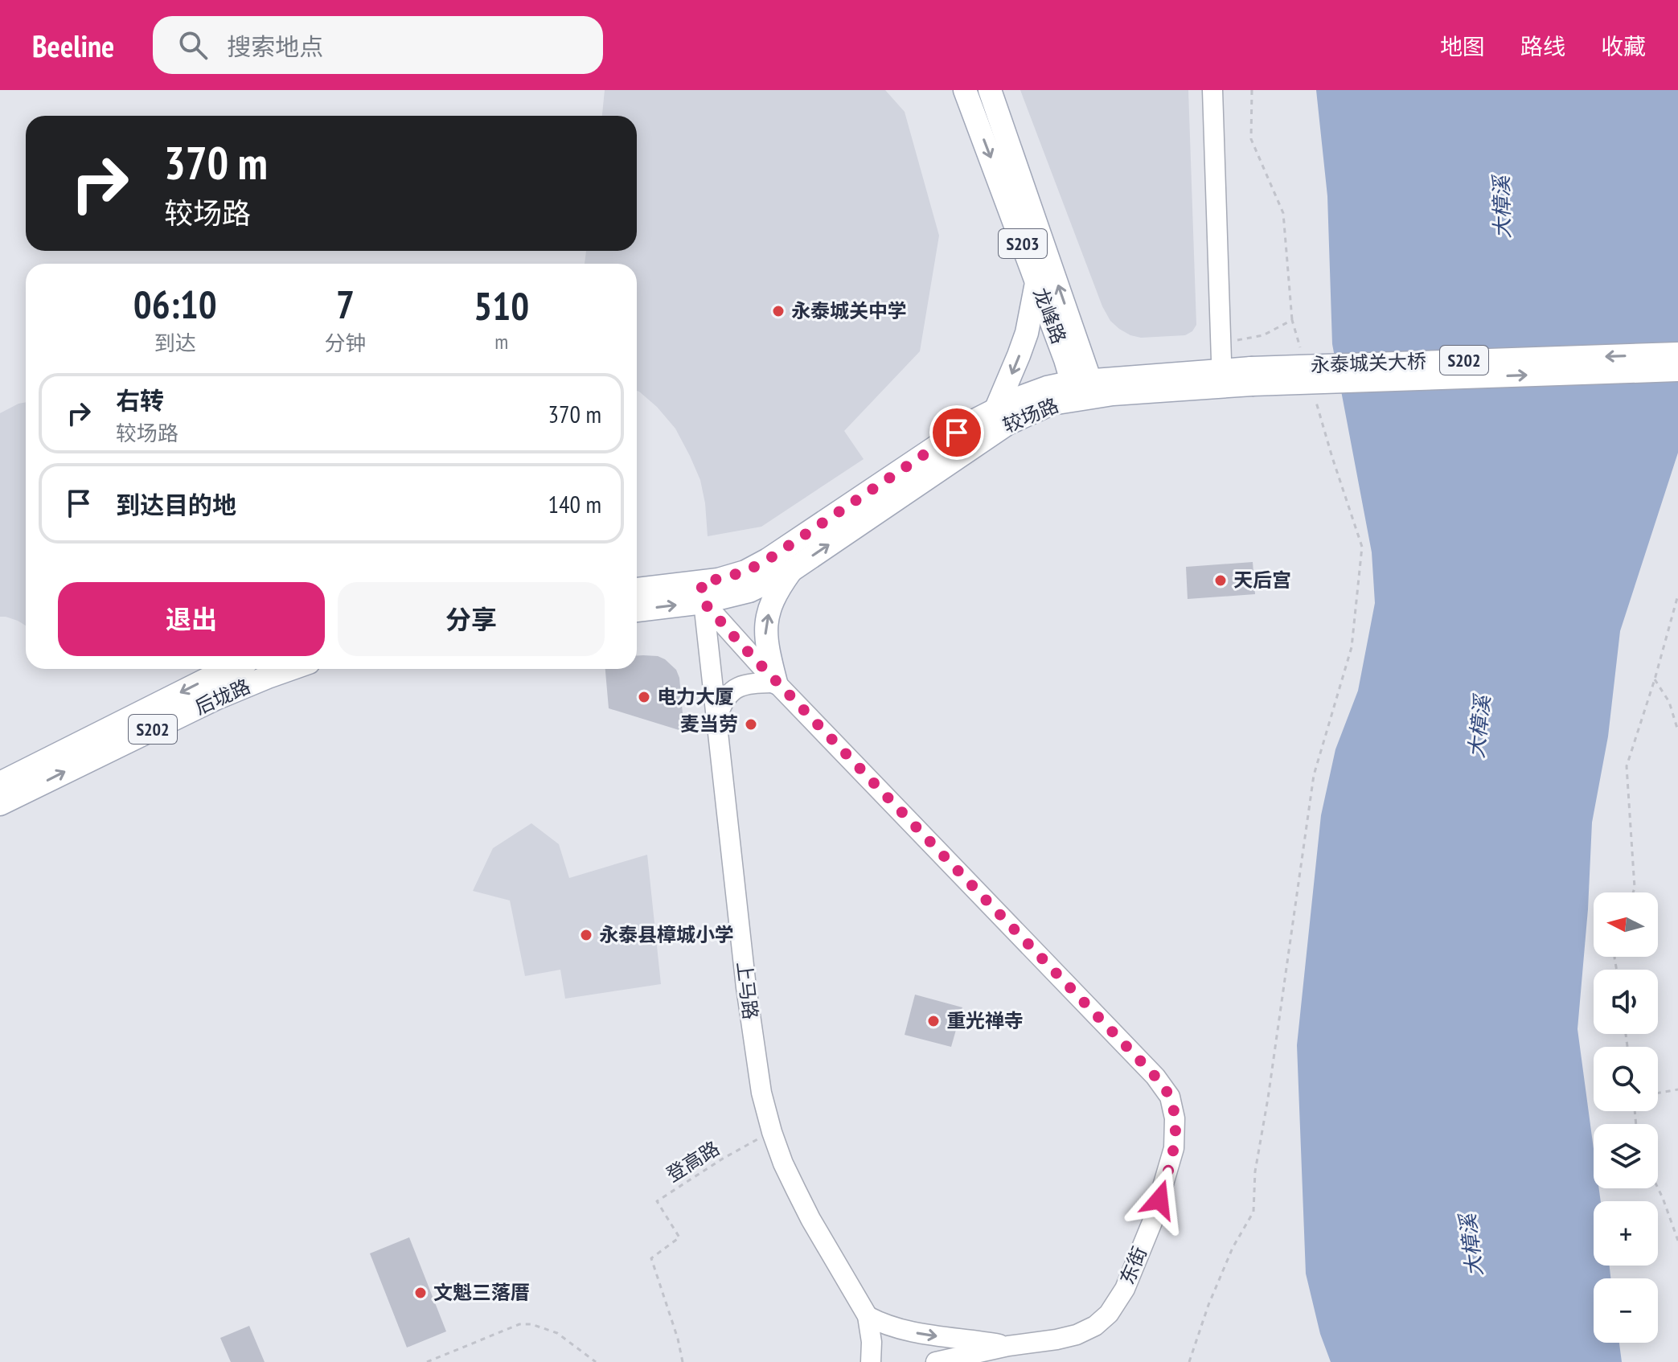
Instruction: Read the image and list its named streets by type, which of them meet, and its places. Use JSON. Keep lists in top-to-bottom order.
{
  "streets": {
    "main road": [
      "S203",
      "龙峰路",
      "S202",
      "永泰城关大桥",
      "较场路",
      "后垅路"
    ],
    "street": ["上马路", "东街"],
    "path": ["登高路"]
  },
  "crossings": [
    ["龙峰路", "较场路"],
    ["S202", "较场路"],
    ["S202", "上马路"],
    ["S202", "东街"],
    ["永泰城关大桥", "较场路"],
    ["较场路", "上马路"],
    ["较场路", "东街"],
    ["上马路", "登高路"],
    ["上马路", "东街"]
  ],
  "water": ["大樟溪"],
  "places": [
    "永泰城关中学",
    "天后宫",
    "电力大厦",
    "麦当劳",
    "永泰县樟城小学",
    "重光禅寺",
    "文魁三落厝"
  ],
  "north": "left",
  "page": {
    "header": "Beeline",
    "search": "搜索地点",
    "nav": ["地图", "路线", "收藏"],
    "turn": ["370 m", "较场路"],
    "eta": [
      "06:10",
      "到达",
      "7",
      "分钟",
      "510",
      "m"
    ],
    "list": [
      {
        "name": "右转",
        "note": "较场路",
        "value": "370 m"
      },
      {
        "name": "到达目的地",
        "value": "140 m"
      }
    ],
    "buttons": ["退出", "分享"],
    "map_buttons": ["+", "−"]
  }
}
